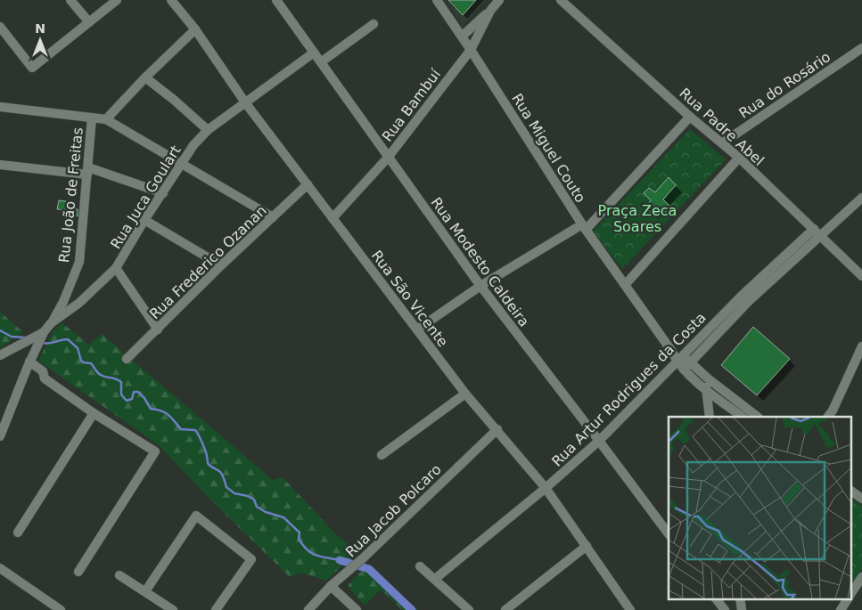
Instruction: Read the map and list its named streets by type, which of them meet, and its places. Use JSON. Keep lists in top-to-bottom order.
{
  "streets": {
    "street": [
      "Rua do Rosário",
      "Rua Bambuí",
      "Rua Padre Abel",
      "Rua Miguel Couto",
      "Rua João de Freitas",
      "Rua Juca Goulart",
      "Rua Frederico Ozanan",
      "Rua Modesto Caldeira",
      "Rua São Vicente",
      "Rua Artur Rodrigues da Costa",
      "Rua Jacob Polcaro"
    ]
  },
  "crossings": [
    ["Rua do Rosário", "Rua Padre Abel"],
    ["Rua Bambuí", "Rua Miguel Couto"],
    ["Rua Bambuí", "Rua Modesto Caldeira"],
    ["Rua Bambuí", "Rua São Vicente"],
    ["Rua Padre Abel", "Rua Artur Rodrigues da Costa"],
    ["Rua Miguel Couto", "Rua Artur Rodrigues da Costa"],
    ["Rua João de Freitas", "Rua Juca Goulart"],
    ["Rua João de Freitas", "Rua São Vicente"],
    ["Rua Juca Goulart", "Rua Modesto Caldeira"],
    ["Rua Juca Goulart", "Rua São Vicente"],
    ["Rua Frederico Ozanan", "Rua São Vicente"],
    ["Rua Modesto Caldeira", "Rua Artur Rodrigues da Costa"],
    ["Rua São Vicente", "Rua Artur Rodrigues da Costa"],
    ["Rua São Vicente", "Rua Jacob Polcaro"]
  ],
  "parks": ["Praça Zeca Soares"],
  "north": "top"
}
